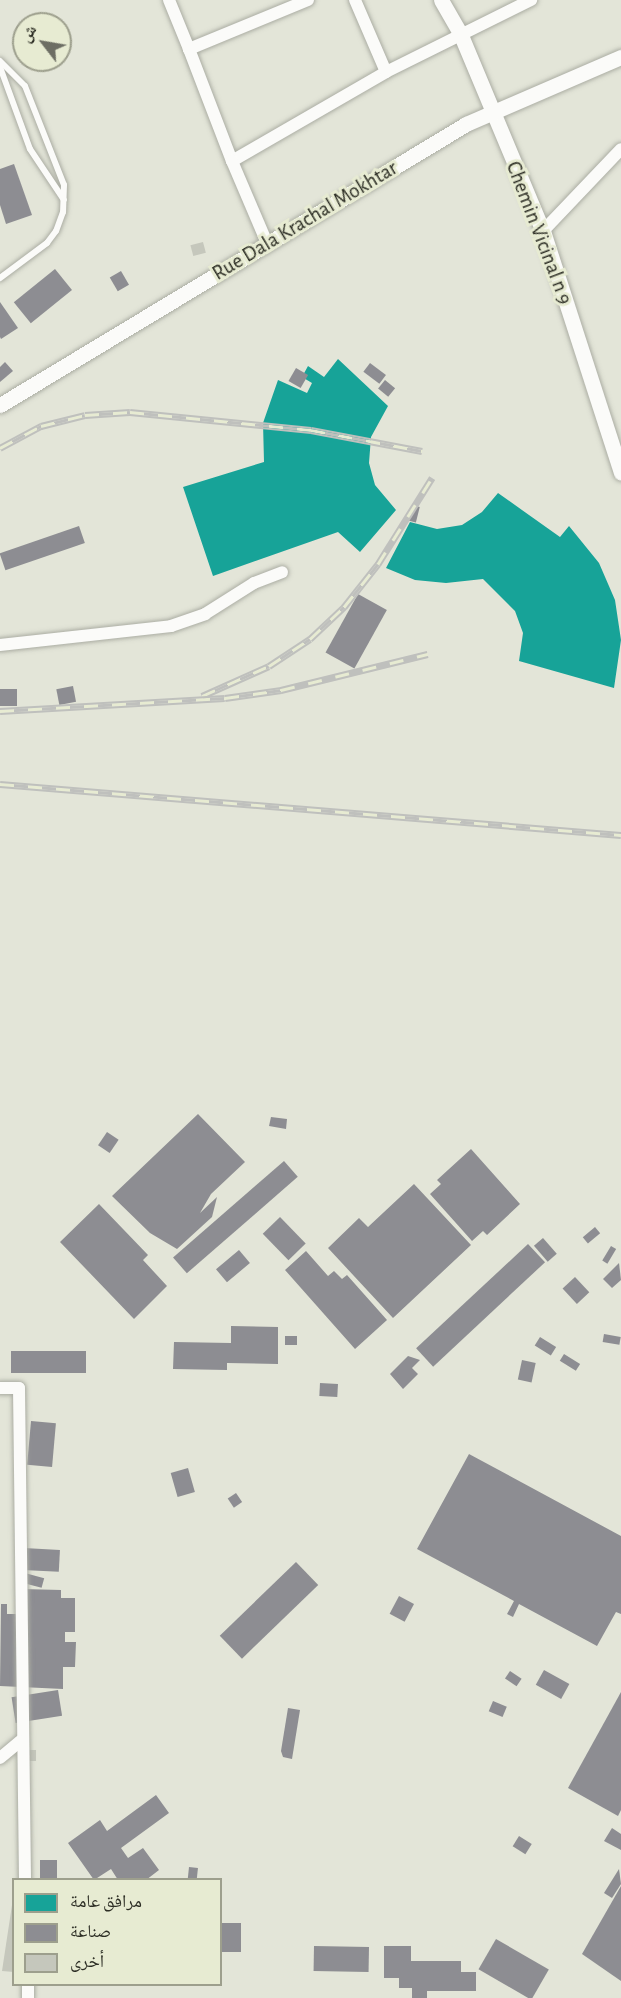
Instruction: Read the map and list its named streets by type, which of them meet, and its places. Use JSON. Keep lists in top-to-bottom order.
{
  "streets": {
    "street": ["Rue Dala Krachal Mokhtar", "Chemin Vicinal n 9"]
  },
  "crossings": [
    ["Rue Dala Krachal Mokhtar", "Chemin Vicinal n 9"]
  ],
  "legend": ["مرافق عامة", "صناعة", "أخرى"],
  "north": "top left"
}
